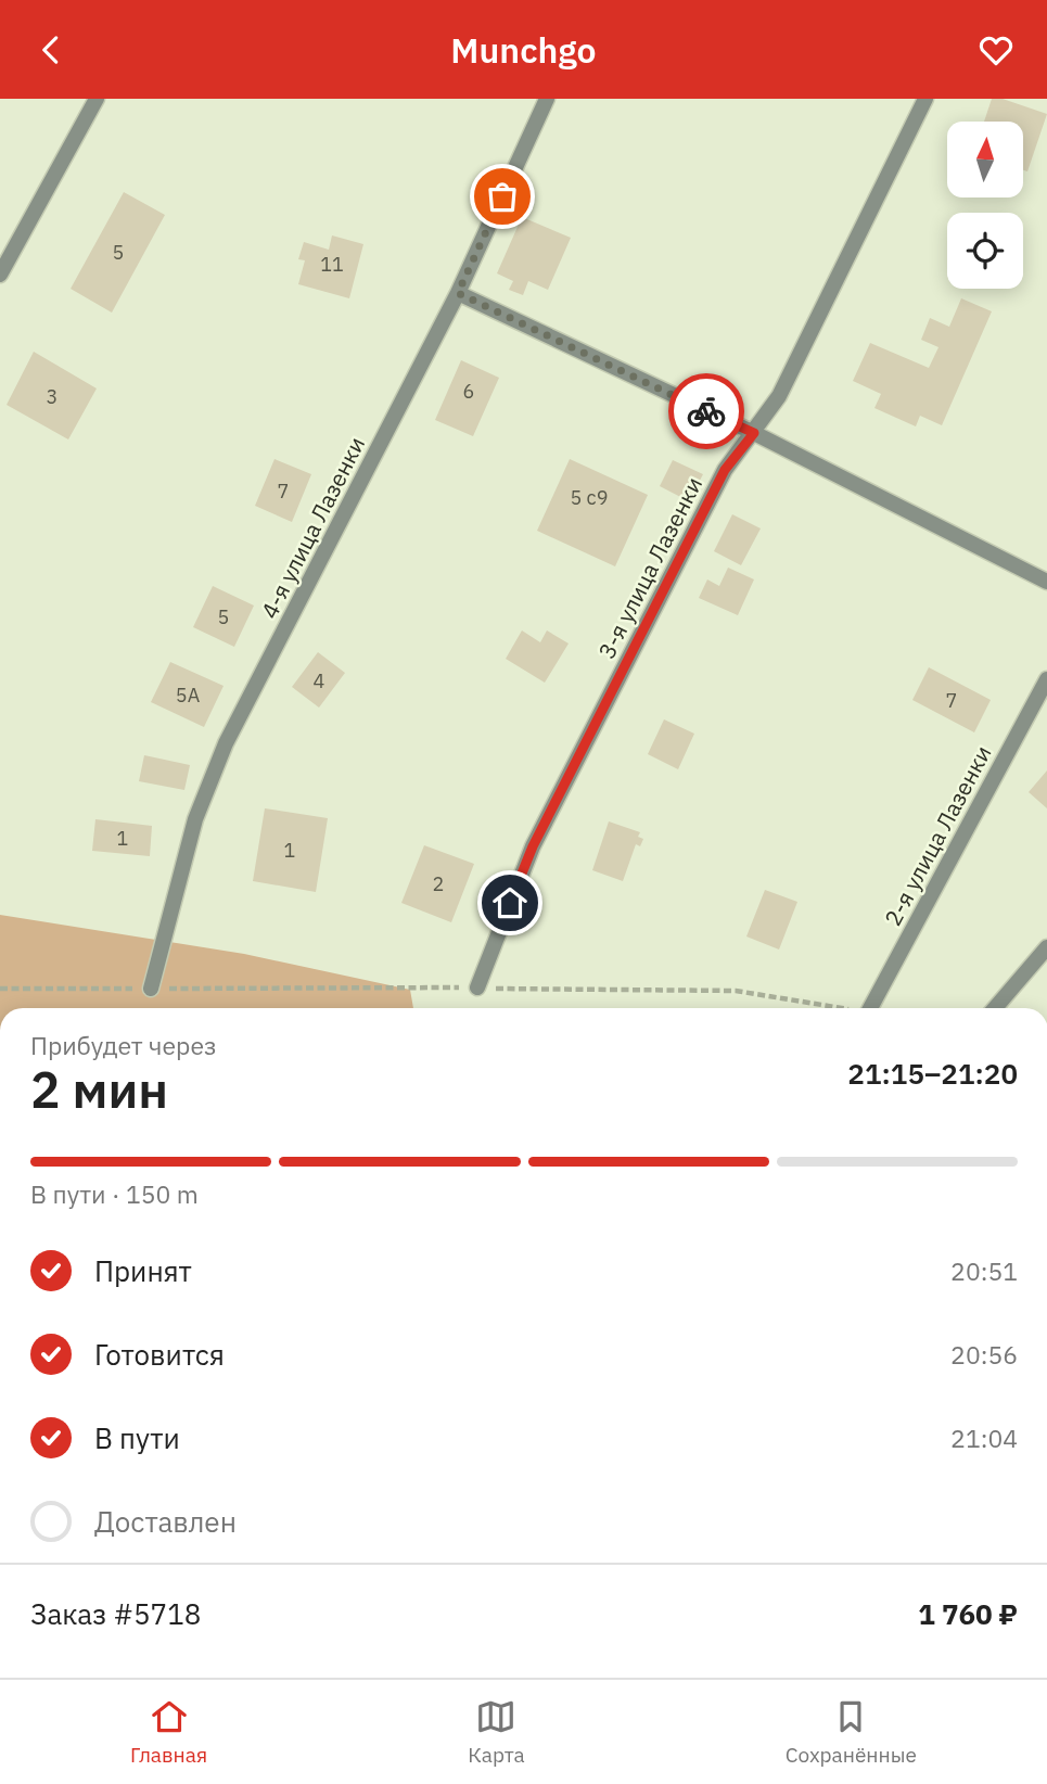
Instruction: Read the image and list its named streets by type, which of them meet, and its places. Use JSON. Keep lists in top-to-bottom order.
{
  "streets": {
    "street": ["4-я улица Лазенки", "3-я улица Лазенки", "2-я улица Лазенки"]
  },
  "house_numbers": [
    "5",
    "11",
    "6",
    "3",
    "7",
    "5 с9",
    "5",
    "4",
    "5А",
    "7",
    "1",
    "1",
    "2"
  ],
  "north": "top",
  "page": {
    "header": "Munchgo",
    "heading": ["2 мин", "Прибудет через", "21:15–21:20"],
    "panel": ["Заказ #5718", "1 760 ₽"],
    "bar": "В пути · 150 m",
    "list": [
      ["Принят", "20:51"],
      ["Готовится", "20:56"],
      ["В пути", "21:04"],
      "Доставлен"
    ],
    "tabs": ["Главная", "Карта", "Сохранённые"]
  }
}
